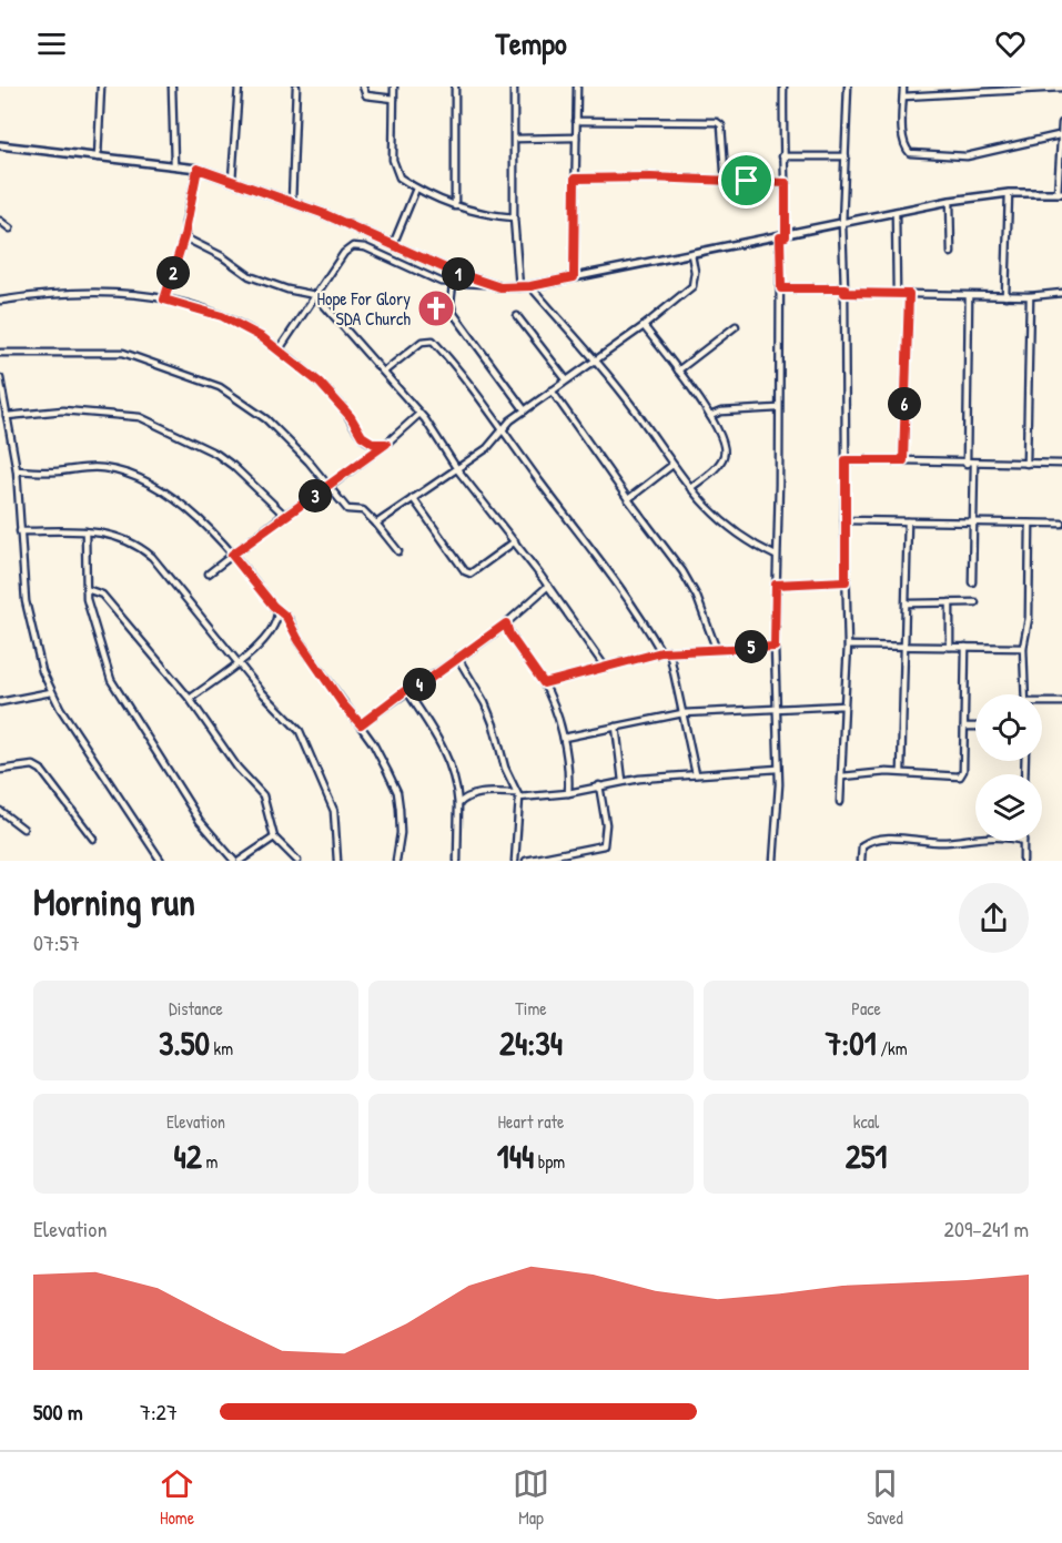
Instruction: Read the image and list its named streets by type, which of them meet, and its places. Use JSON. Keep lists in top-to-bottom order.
{
  "places": {
    "church": ["Hope For Glory SDA Church"]
  },
  "page": {
    "header": "Tempo",
    "pins": [
      "2",
      "1",
      "6",
      "3",
      "5",
      "4"
    ],
    "heading": ["Morning run", "07:57"],
    "stats": [
      ["Distance", "3.50 km"],
      ["Time", "24:34"],
      ["Pace", "7:01 /km"],
      ["Elevation", "42 m"],
      ["Heart rate", "144 bpm"],
      ["kcal", "251"]
    ],
    "chart": ["Elevation", "209–241 m"],
    "list": [
      {
        "name": "500 m",
        "note": "7:27"
      }
    ],
    "tabs": ["Home", "Map", "Saved"]
  }
}
